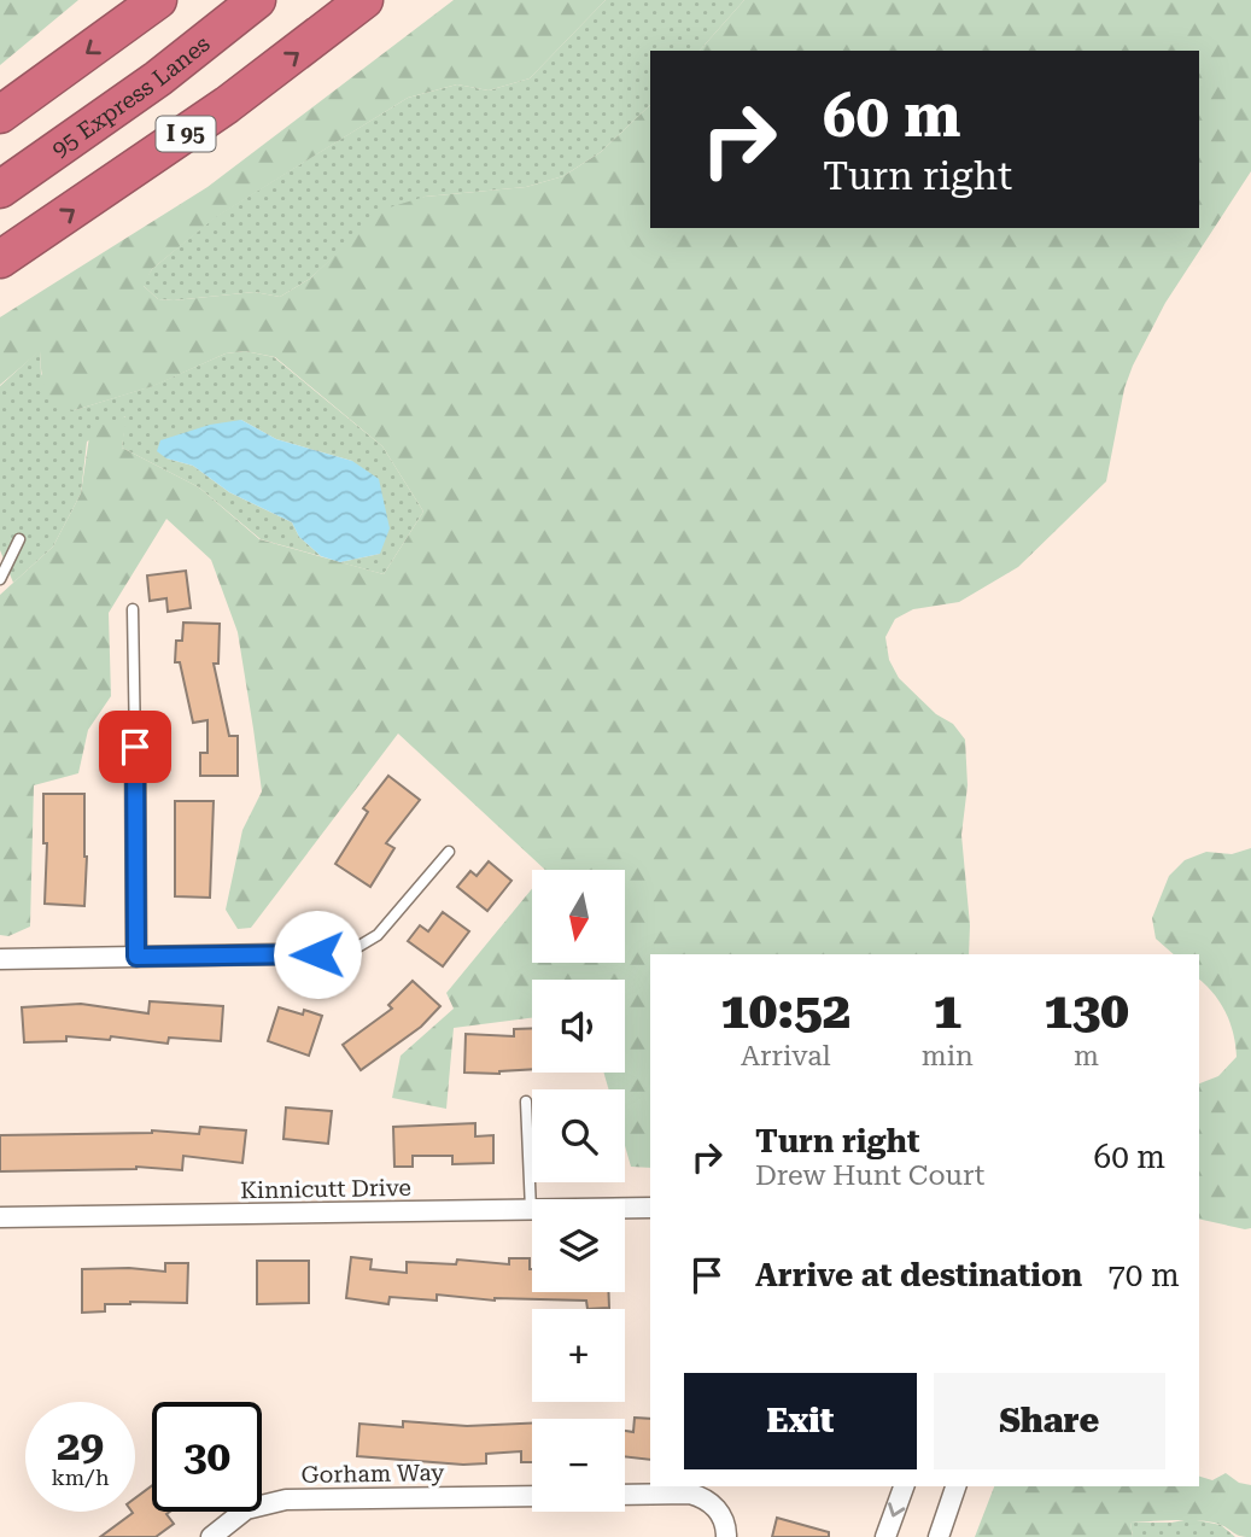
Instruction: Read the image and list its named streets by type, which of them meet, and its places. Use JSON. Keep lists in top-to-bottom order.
{
  "streets": {
    "highway": ["95 Express Lanes", "I 95"],
    "street": ["Kinnicutt Drive", "Gorham Way"]
  },
  "north": "bottom",
  "page": {
    "turn": ["60 m", "Turn right"],
    "map_buttons": ["+", "−"],
    "eta": [
      "10:52",
      "Arrival",
      "1",
      "min",
      "130",
      "m"
    ],
    "list": [
      {
        "name": "Turn right",
        "note": "Drew Hunt Court",
        "value": "60 m"
      },
      {
        "name": "Arrive at destination",
        "value": "70 m"
      }
    ],
    "buttons": ["Exit", "Share"],
    "speed": "29 km/h",
    "limit": "30"
  }
}
